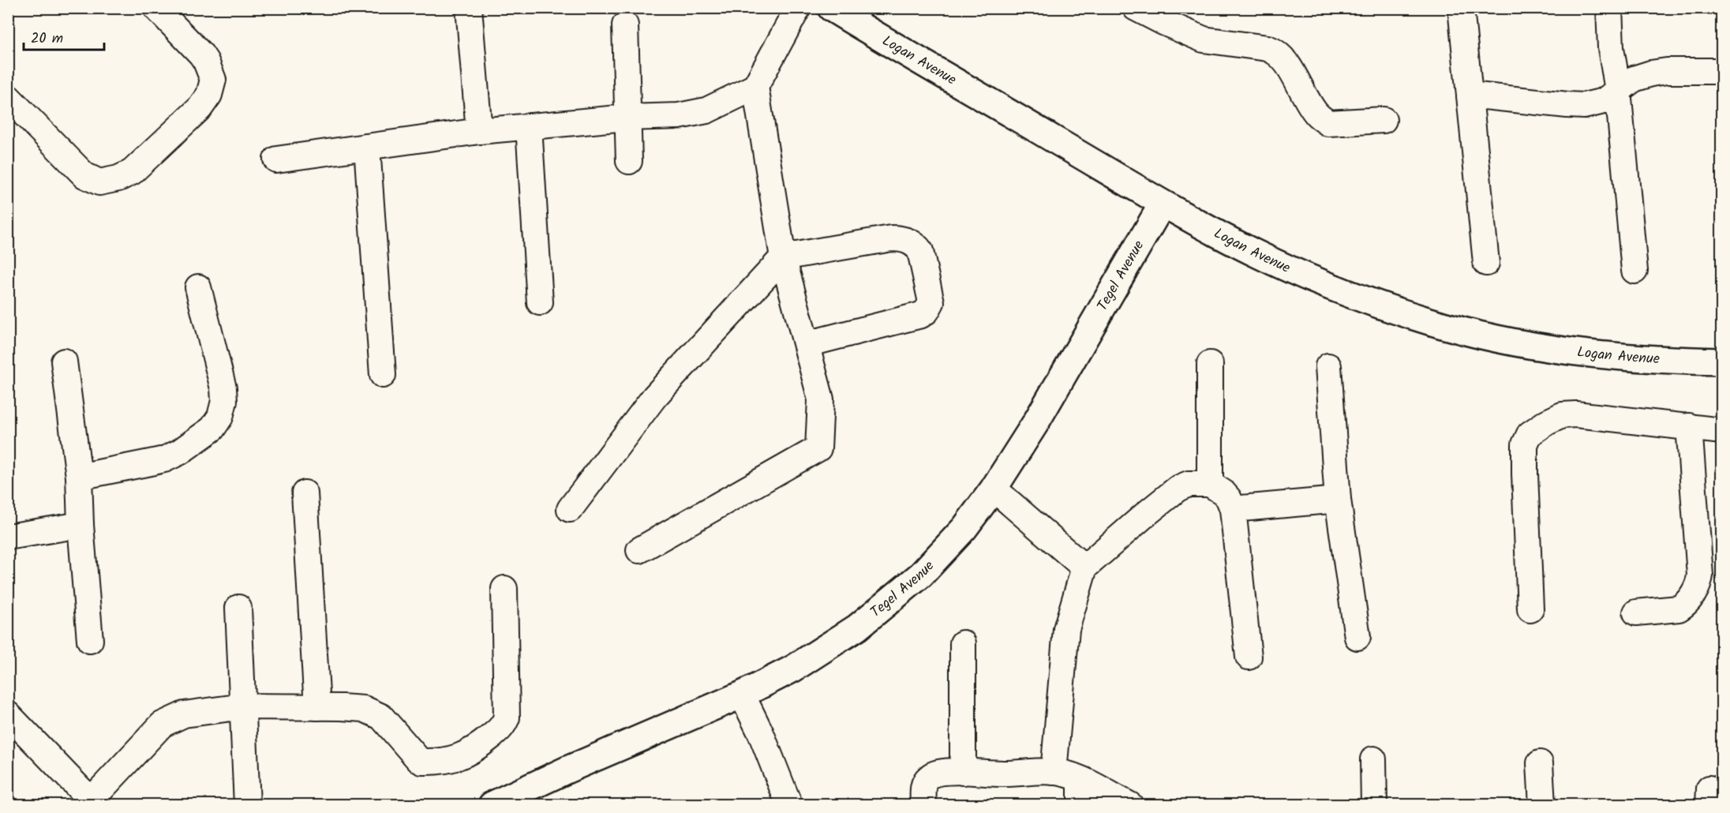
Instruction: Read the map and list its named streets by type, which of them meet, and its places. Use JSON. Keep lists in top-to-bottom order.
{
  "streets": {
    "street": ["Logan Avenue", "Tegel Avenue"]
  },
  "crossings": [
    ["Logan Avenue", "Tegel Avenue"]
  ],
  "scale_bar": "20 m"
}
